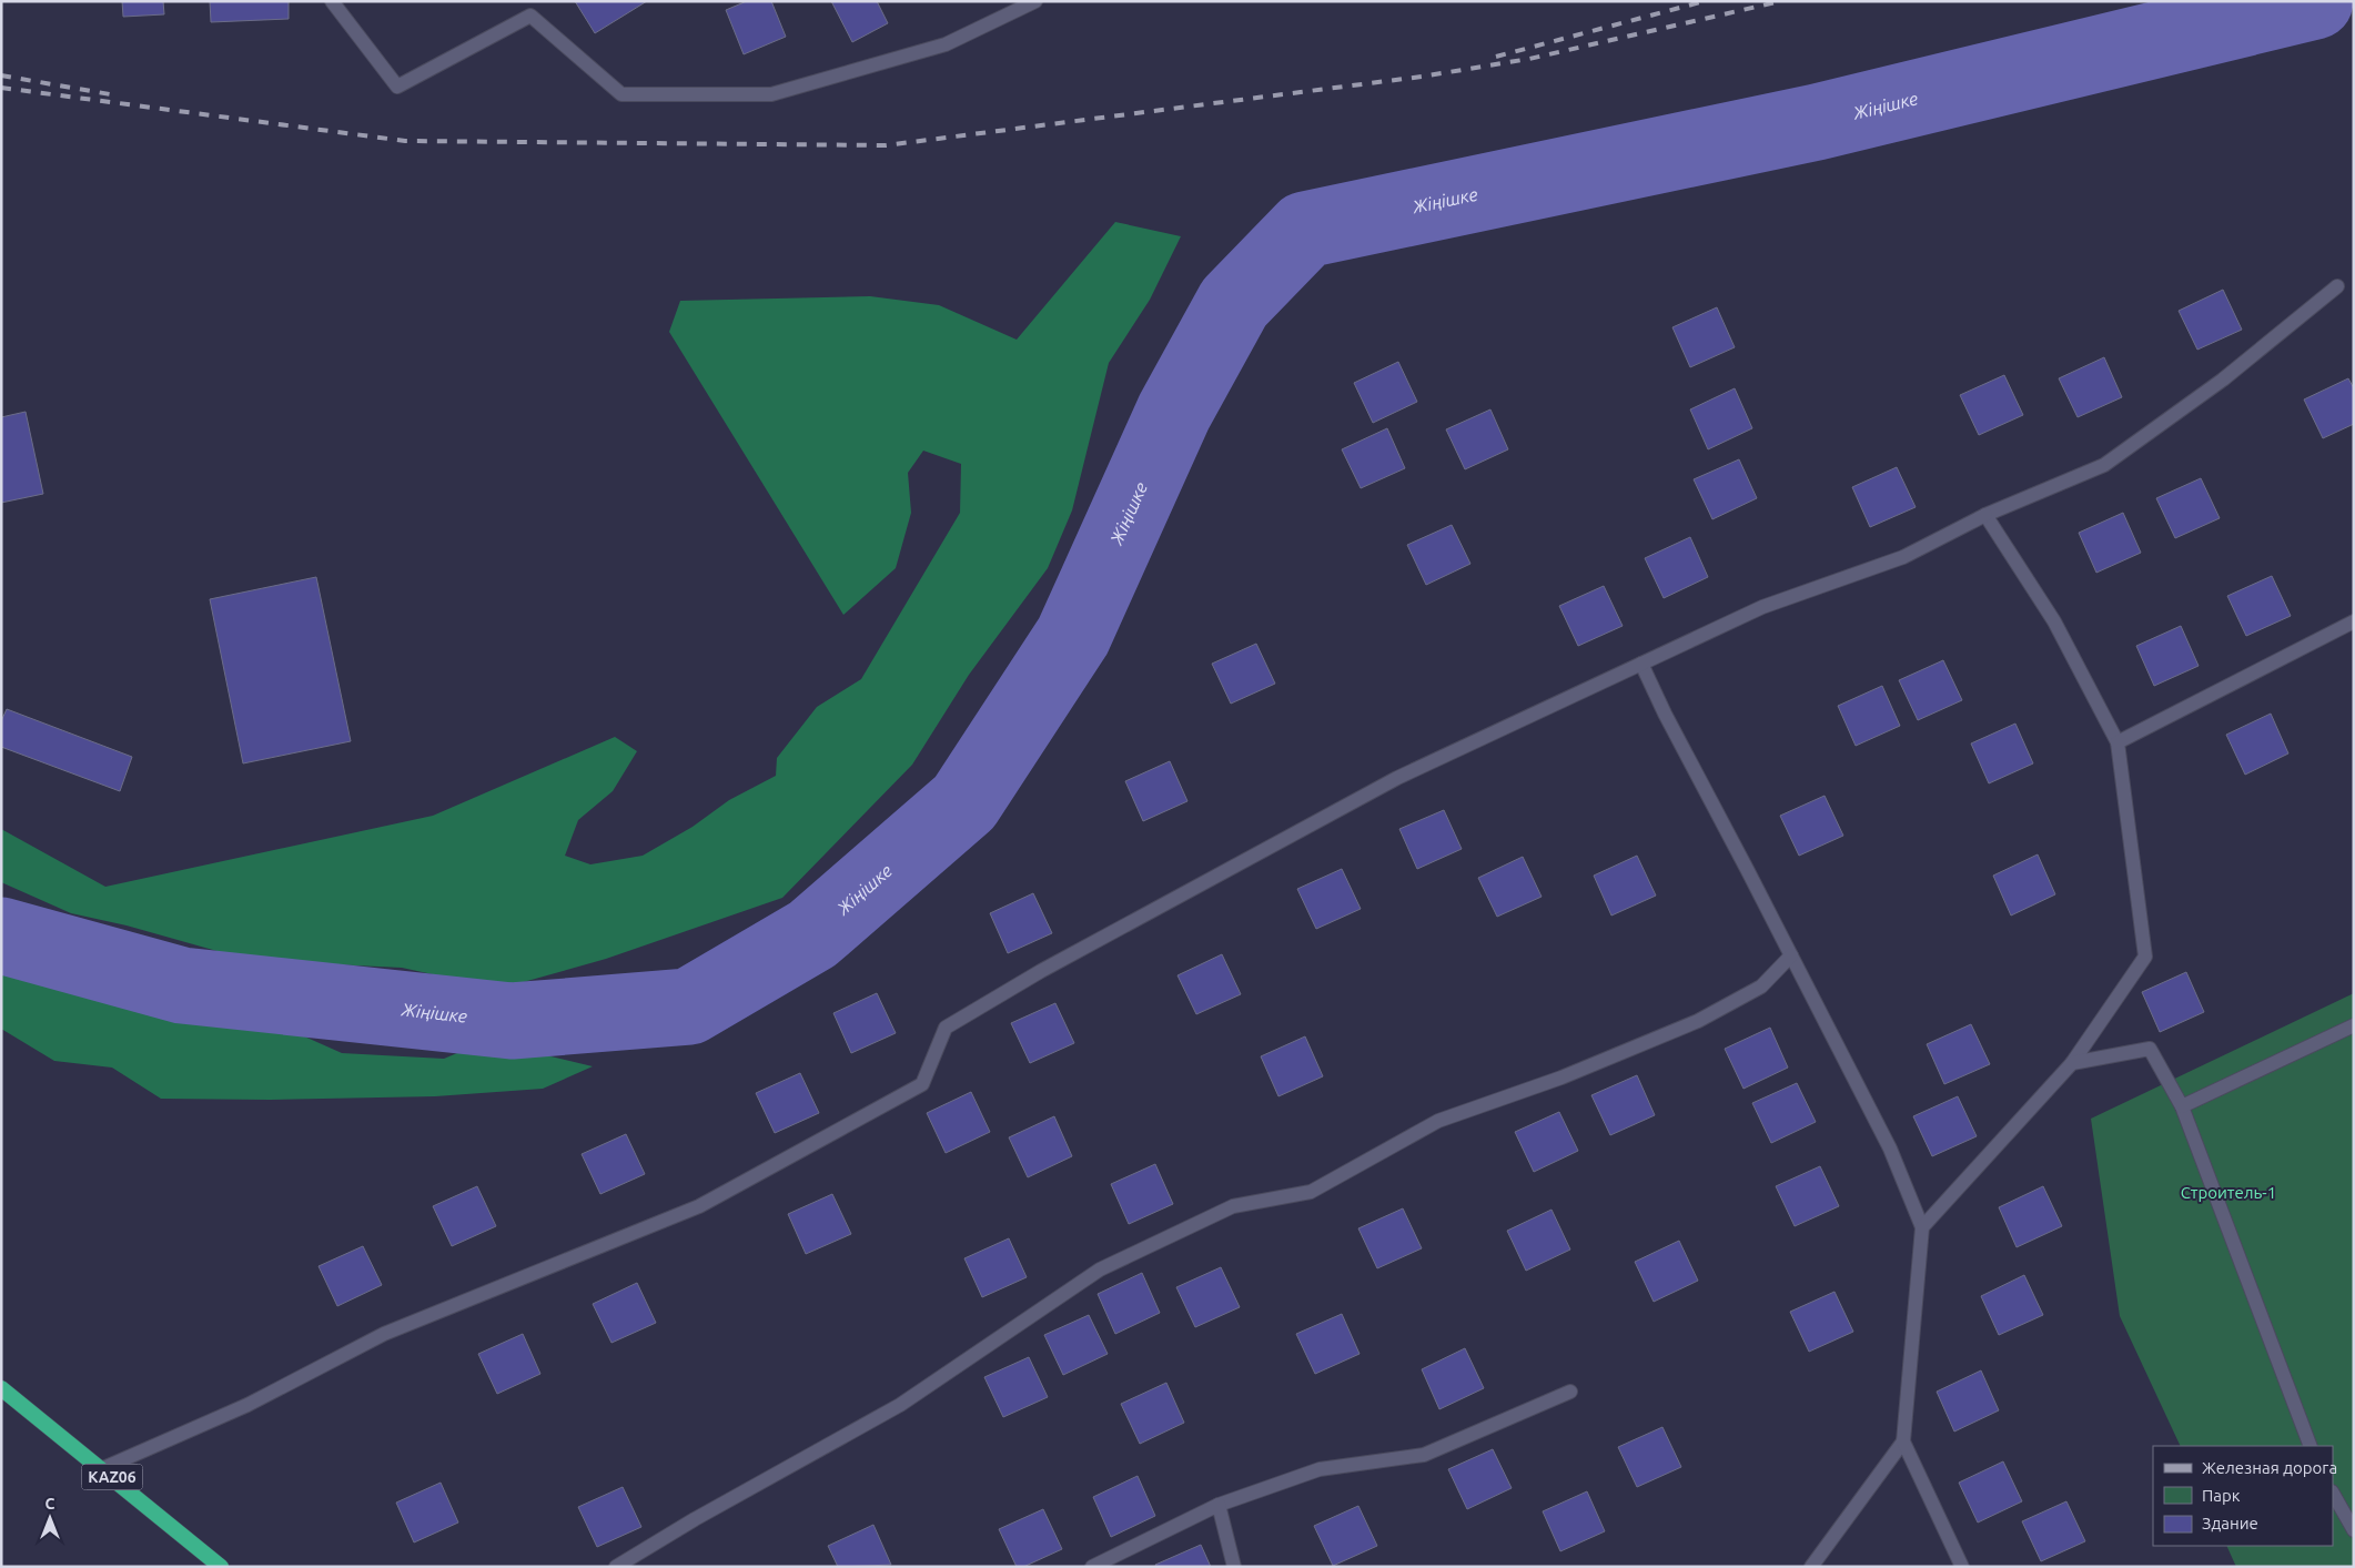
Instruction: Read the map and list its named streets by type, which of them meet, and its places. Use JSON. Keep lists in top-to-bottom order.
{
  "streets": {
    "highway": ["KАZ06"]
  },
  "water": ["Жіңішке"],
  "parks": ["Строитель-1"],
  "legend": ["Железная дорога", "Парк", "Здание"],
  "north": "top"
}
